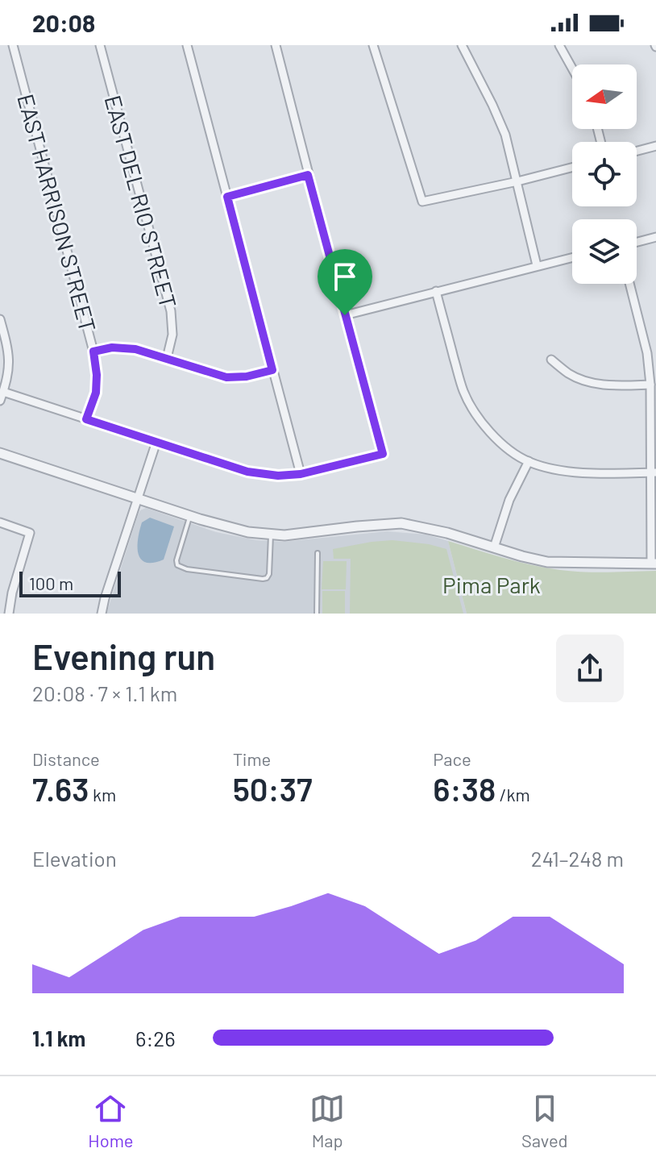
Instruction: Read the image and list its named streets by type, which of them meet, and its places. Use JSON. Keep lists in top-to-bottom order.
{
  "streets": {
    "street": ["EAST DEL RIO STREET", "EAST HARRISON STREET"]
  },
  "parks": ["Pima Park"],
  "scale_bar": "100 m",
  "north": "left",
  "page": {
    "status": "20:08",
    "scale": "100 m",
    "heading": ["Evening run", "20:08 · 7 × 1.1 km"],
    "stats": [
      ["Distance", "7.63 km"],
      ["Time", "50:37"],
      ["Pace", "6:38 /km"]
    ],
    "chart": ["Elevation", "241–248 m"],
    "list": [
      {
        "name": "1.1 km",
        "note": "6:26"
      }
    ],
    "tabs": ["Home", "Map", "Saved"]
  }
}
